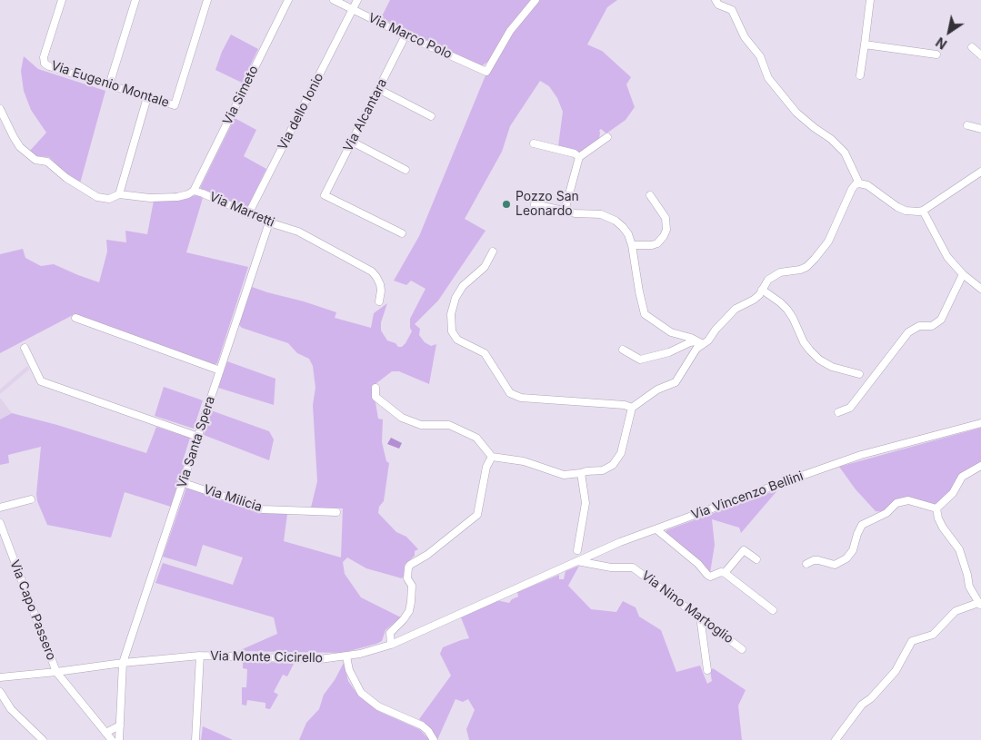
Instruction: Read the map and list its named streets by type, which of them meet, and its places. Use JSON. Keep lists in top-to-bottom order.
{
  "streets": {
    "street": [
      "Via Marco Polo",
      "Via Eugenio Montale",
      "Via Simeto",
      "Via dello Ionio",
      "Via Alcantara",
      "Via Marretti",
      "Via Santa Spera",
      "Via Vincenzo Bellini",
      "Via Milicia",
      "Via Nino Martoglio",
      "Via Capo Passero",
      "Via Monte Cicirello"
    ]
  },
  "crossings": [
    ["Via Marco Polo", "Via dello Ionio"],
    ["Via Marco Polo", "Via Alcantara"],
    ["Via Simeto", "Via Marretti"],
    ["Via dello Ionio", "Via Marretti"],
    ["Via Marretti", "Via Santa Spera"],
    ["Via Santa Spera", "Via Milicia"],
    ["Via Santa Spera", "Via Monte Cicirello"],
    ["Via Vincenzo Bellini", "Via Nino Martoglio"],
    ["Via Vincenzo Bellini", "Via Monte Cicirello"],
    ["Via Capo Passero", "Via Monte Cicirello"]
  ],
  "places": ["Pozzo San Leonardo"],
  "north": "bottom left"
}
